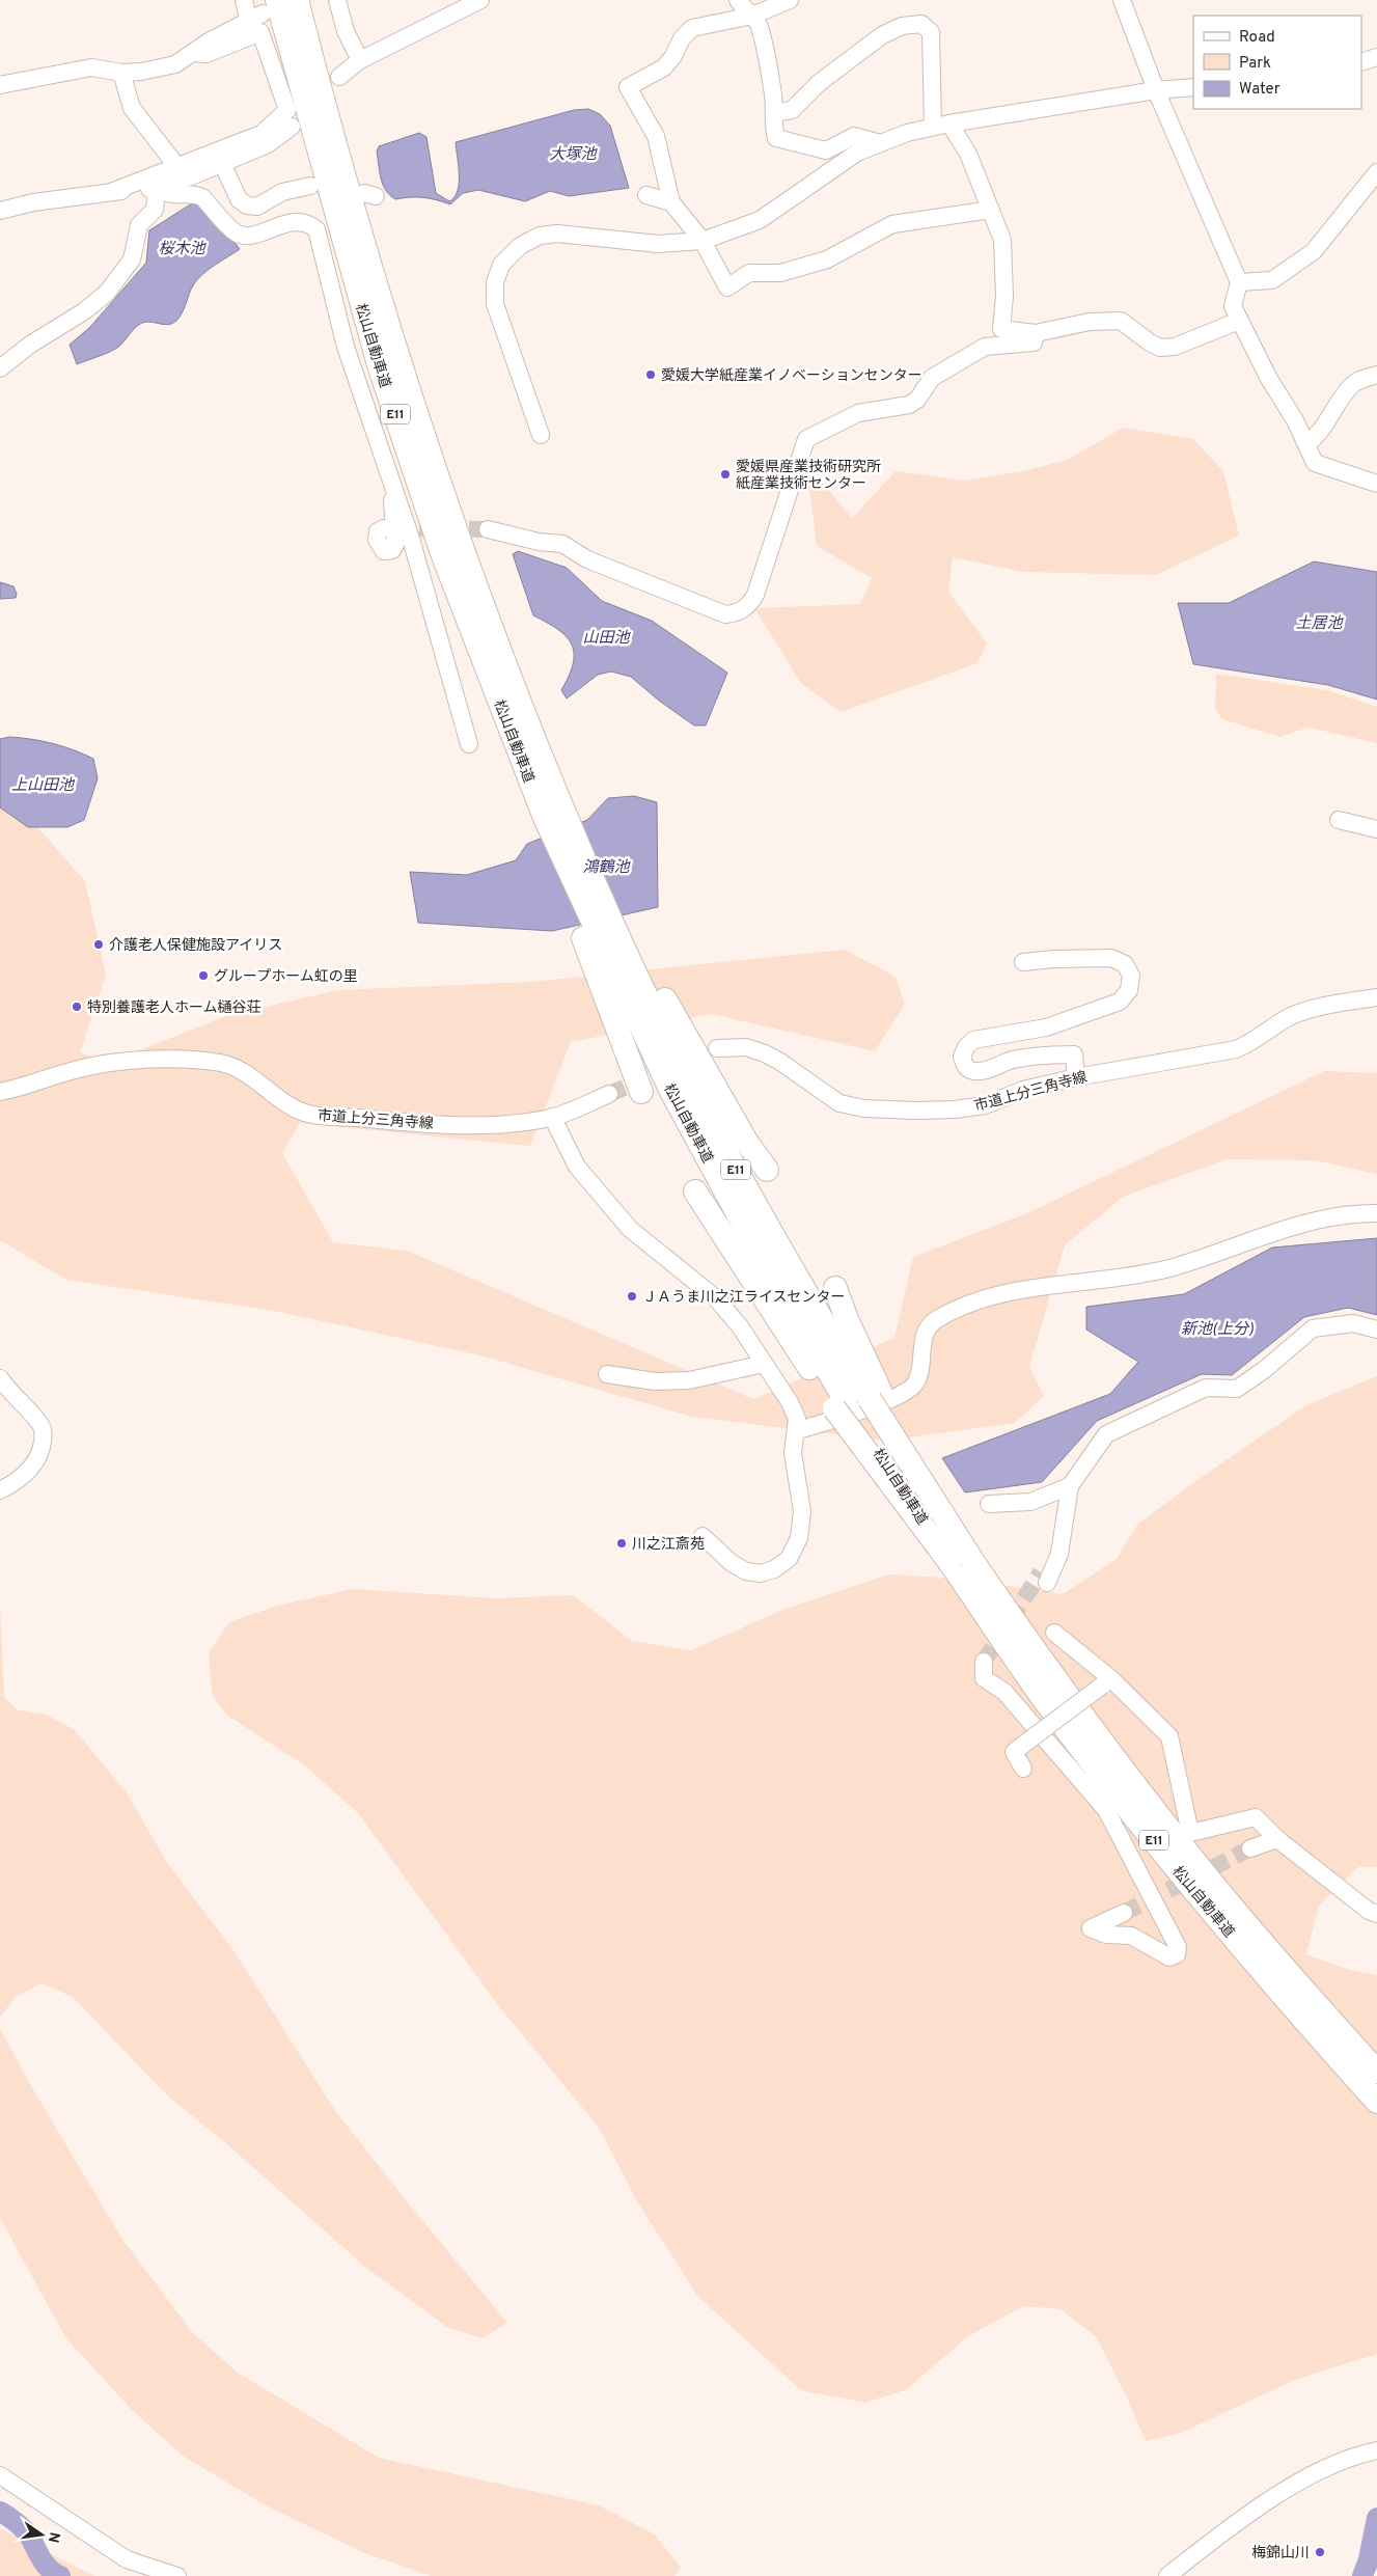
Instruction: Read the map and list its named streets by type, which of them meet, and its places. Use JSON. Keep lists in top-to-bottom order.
{
  "streets": {
    "highway": ["松山自動車道", "E11"],
    "street": ["市道上分三角寺線"]
  },
  "water": [
    "大塚池",
    "桜木池",
    "土居池",
    "山田池",
    "上山田池",
    "鴻鶴池",
    "新池(上分)"
  ],
  "places": [
    "愛媛大学紙産業イノベーションセンター",
    "愛媛県産業技術研究所 紙産業技術センター",
    "介護老人保健施設アイリス",
    "グループホーム虹の里",
    "特別養護老人ホーム樋谷荘",
    "ＪＡうま川之江ライスセンター",
    "川之江斎苑",
    "梅錦山川"
  ],
  "legend": ["Road", "Park", "Water"],
  "north": "right"
}
